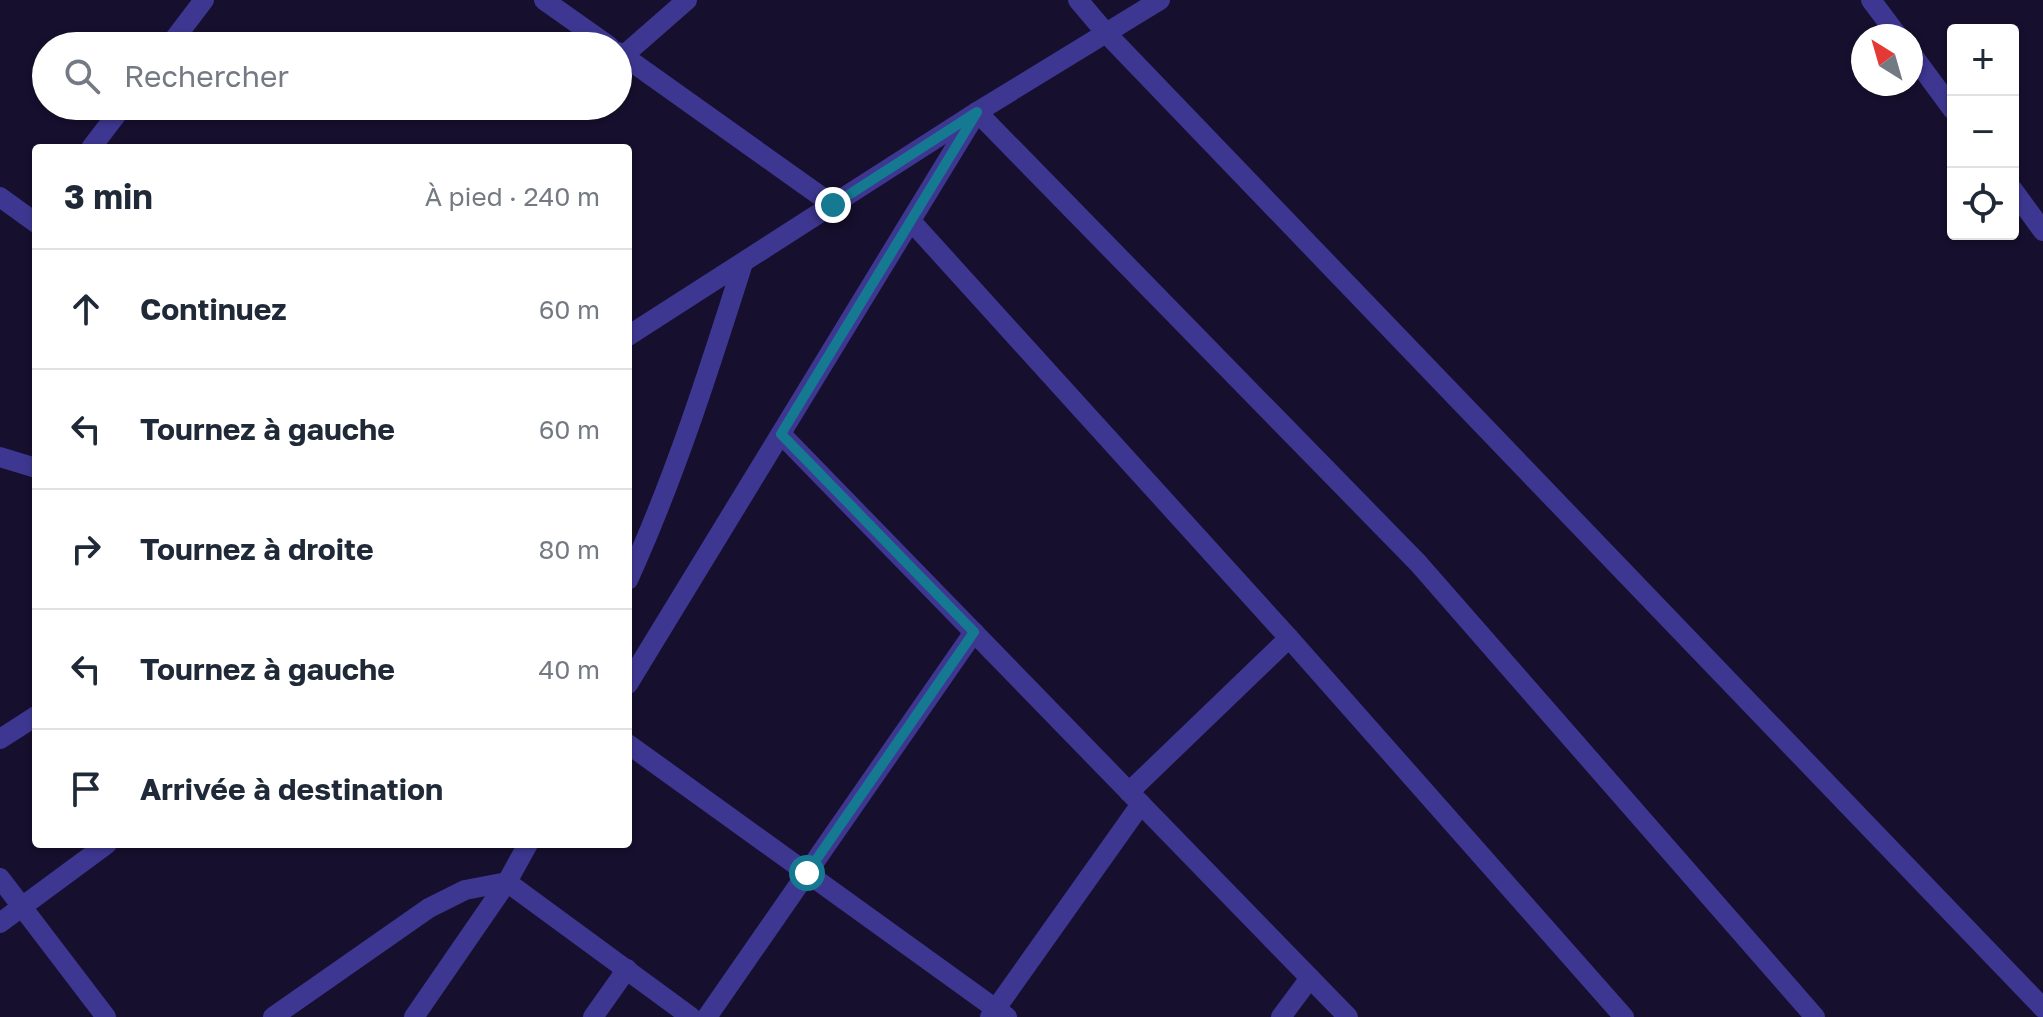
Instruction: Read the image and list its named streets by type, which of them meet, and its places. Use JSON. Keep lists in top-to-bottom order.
{
  "north": "top left",
  "page": {
    "map_buttons": ["+", "−"],
    "search": "Rechercher",
    "heading": ["3 min", "À pied · 240 m"],
    "list": [
      ["Continuez", "60 m"],
      ["Tournez à gauche", "60 m"],
      ["Tournez à droite", "80 m"],
      ["Tournez à gauche", "40 m"],
      "Arrivée à destination"
    ]
  }
}
